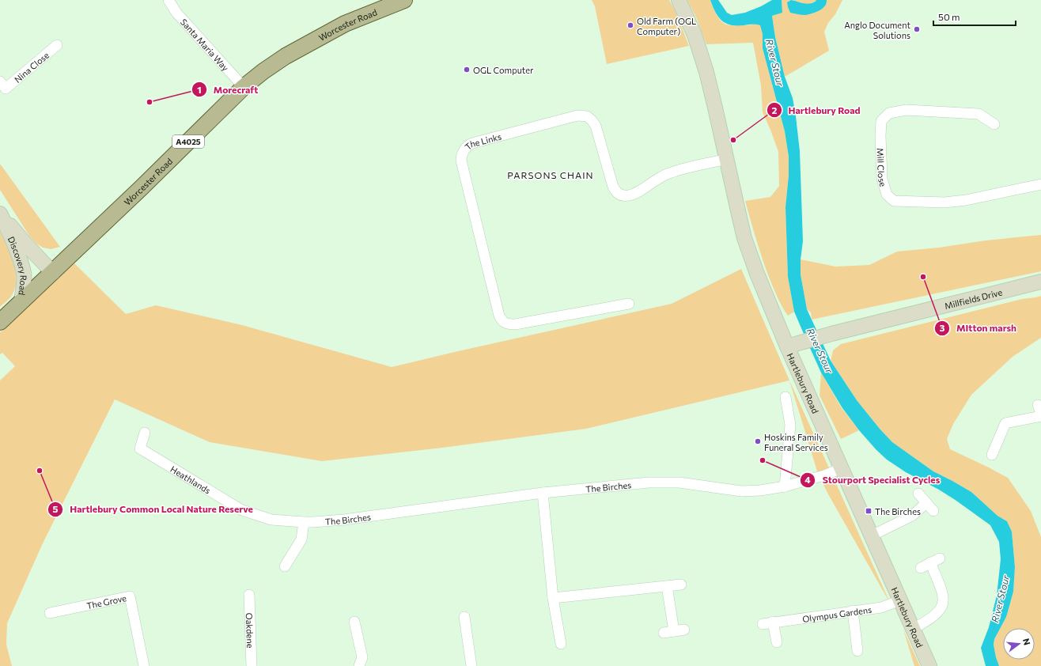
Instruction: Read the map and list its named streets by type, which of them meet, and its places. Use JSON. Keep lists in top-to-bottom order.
{
  "streets": {
    "main road": [
      "Worcester Road",
      "A4025",
      "Discovery Road",
      "Millfields Drive",
      "Hartlebury Road"
    ],
    "street": [
      "Santa Maria Way",
      "Nina Close",
      "The Links",
      "Mill Close",
      "Heathlands",
      "The Birches",
      "The Grove",
      "Olympus Gardens",
      "Oakdene"
    ]
  },
  "crossings": [
    ["Worcester Road", "Santa Maria Way"],
    ["Worcester Road", "Discovery Road"],
    ["The Links", "Hartlebury Road"],
    ["Millfields Drive", "Hartlebury Road"],
    ["Hartlebury Road", "The Birches"],
    ["Hartlebury Road", "Olympus Gardens"],
    ["Heathlands", "The Birches"]
  ],
  "districts": ["PARSONS CHAIN"],
  "water": ["River Stour"],
  "places": {
    "other": [
      "Old Farm (OGL Computer)",
      "Anglo Document Solutions",
      "OGL Computer",
      "Morecraft",
      "Hartlebury Road",
      "MItton marsh",
      "Hoskins Family Funeral Services",
      "Stourport Specialist Cycles",
      "Hartlebury Common Local Nature Reserve"
    ],
    "transit": ["The Birches"]
  },
  "scale_bar": "50 m",
  "north": "right"
}
